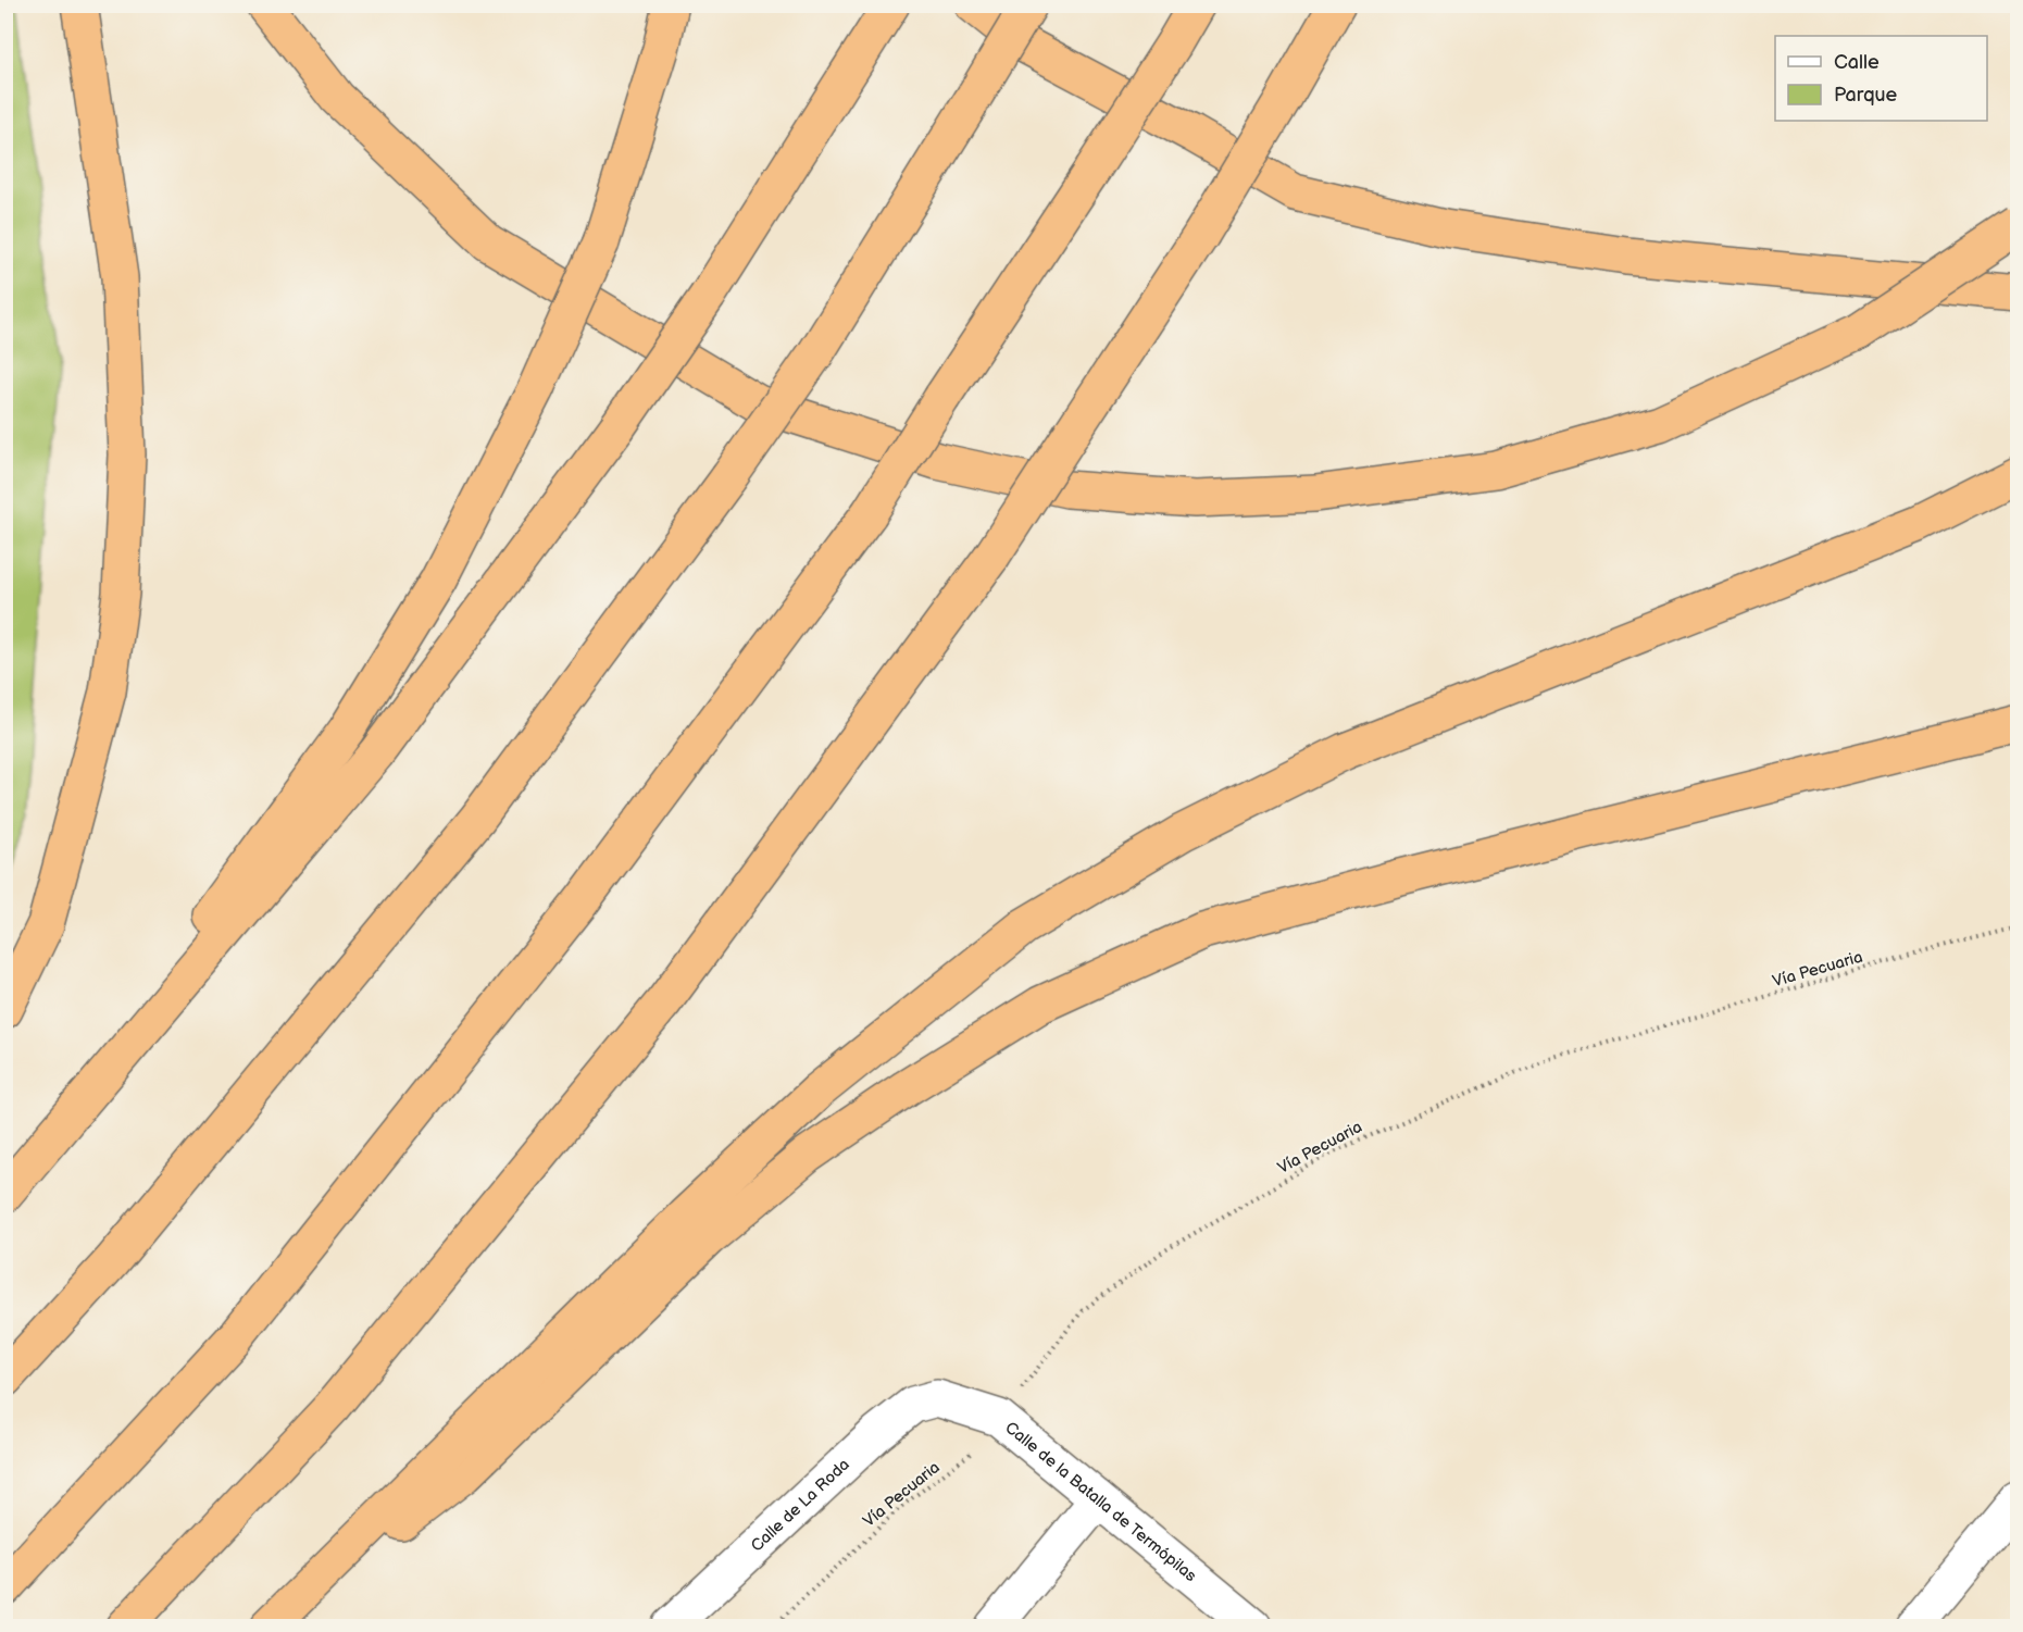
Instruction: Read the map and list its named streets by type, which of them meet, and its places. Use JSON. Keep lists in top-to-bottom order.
{
  "streets": {
    "street": ["Calle de la Batalla de Termópilas", "Calle de La Roda"],
    "path": ["Vía Pecuaria"]
  },
  "crossings": [
    ["Vía Pecuaria", "Calle de la Batalla de Termópilas"],
    ["Calle de la Batalla de Termópilas", "Calle de La Roda"]
  ],
  "legend": ["Calle", "Parque"]
}
